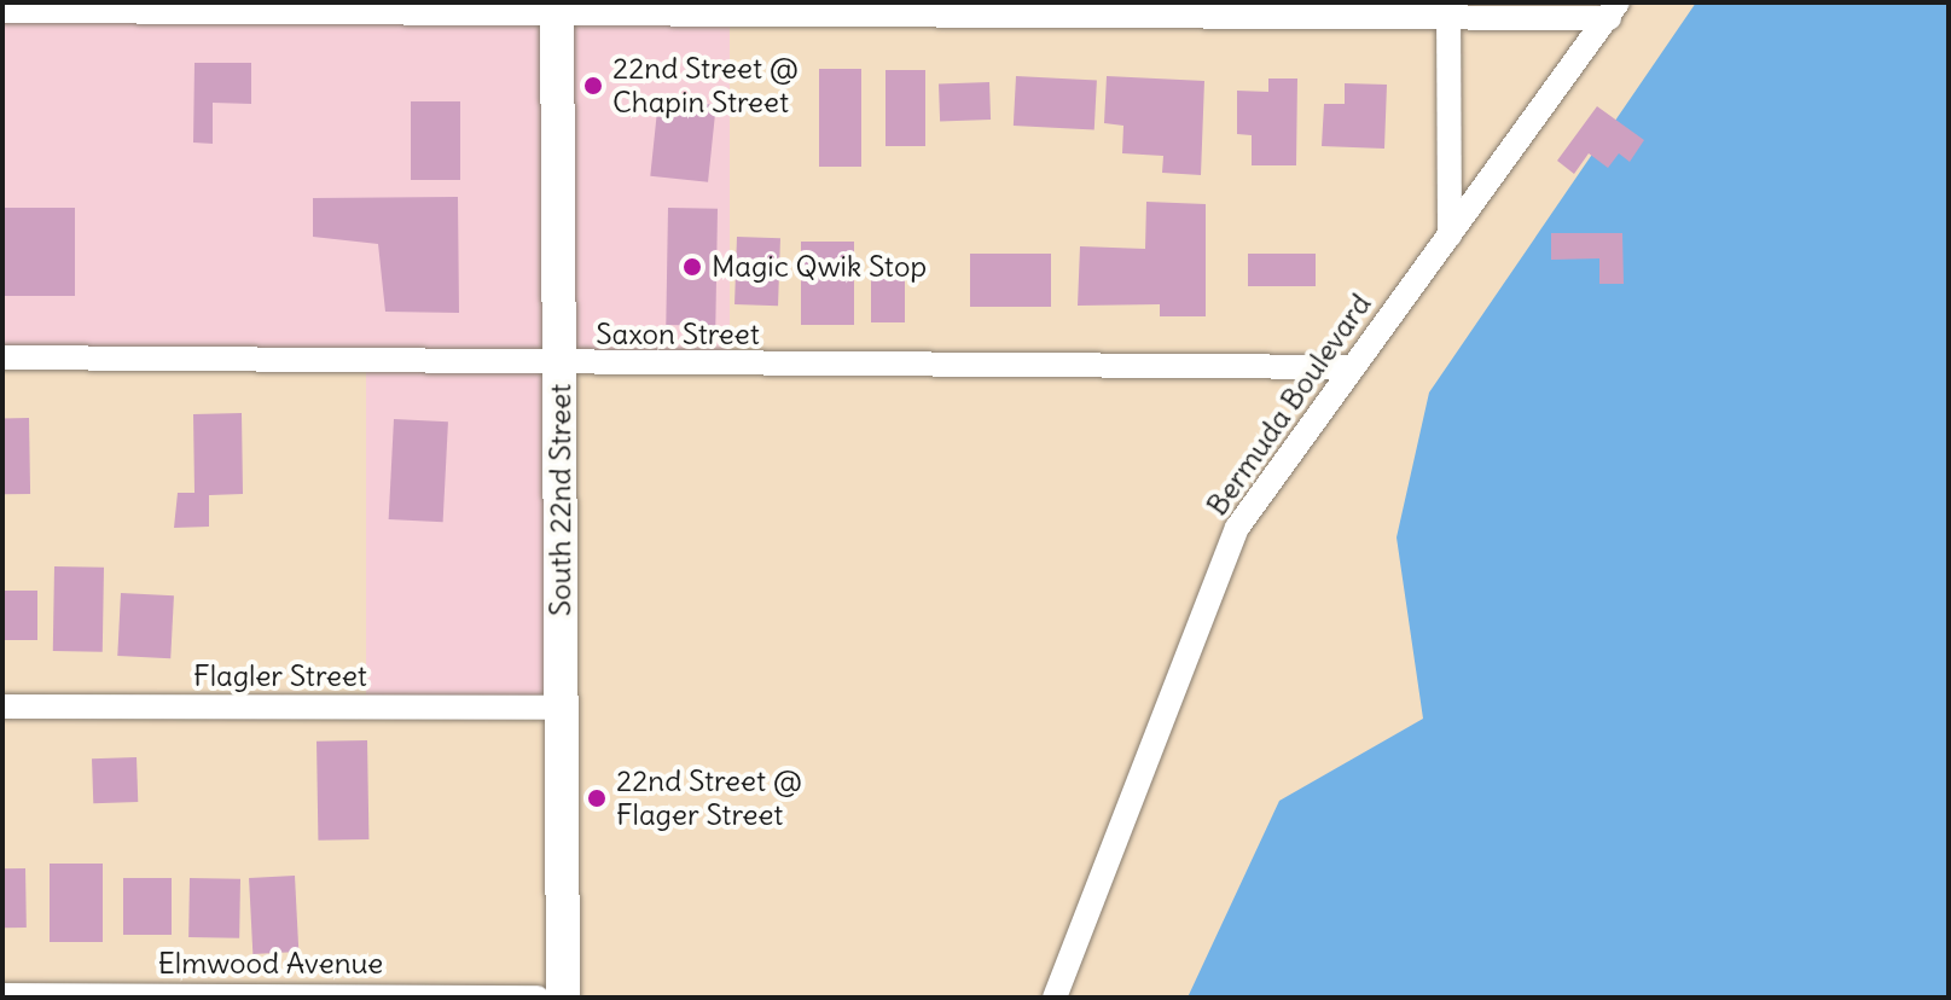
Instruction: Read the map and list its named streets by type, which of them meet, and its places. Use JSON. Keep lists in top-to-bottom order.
{
  "streets": {
    "street": [
      "Saxon Street",
      "Bermuda Boulevard",
      "South 22nd Street",
      "Flagler Street",
      "Elmwood Avenue"
    ]
  },
  "crossings": [
    ["Saxon Street", "Bermuda Boulevard"],
    ["Saxon Street", "South 22nd Street"],
    ["South 22nd Street", "Flagler Street"]
  ],
  "places": ["22nd Street @ Chapin Street", "Magic Qwik Stop", "22nd Street @ Flager Street"]
}
